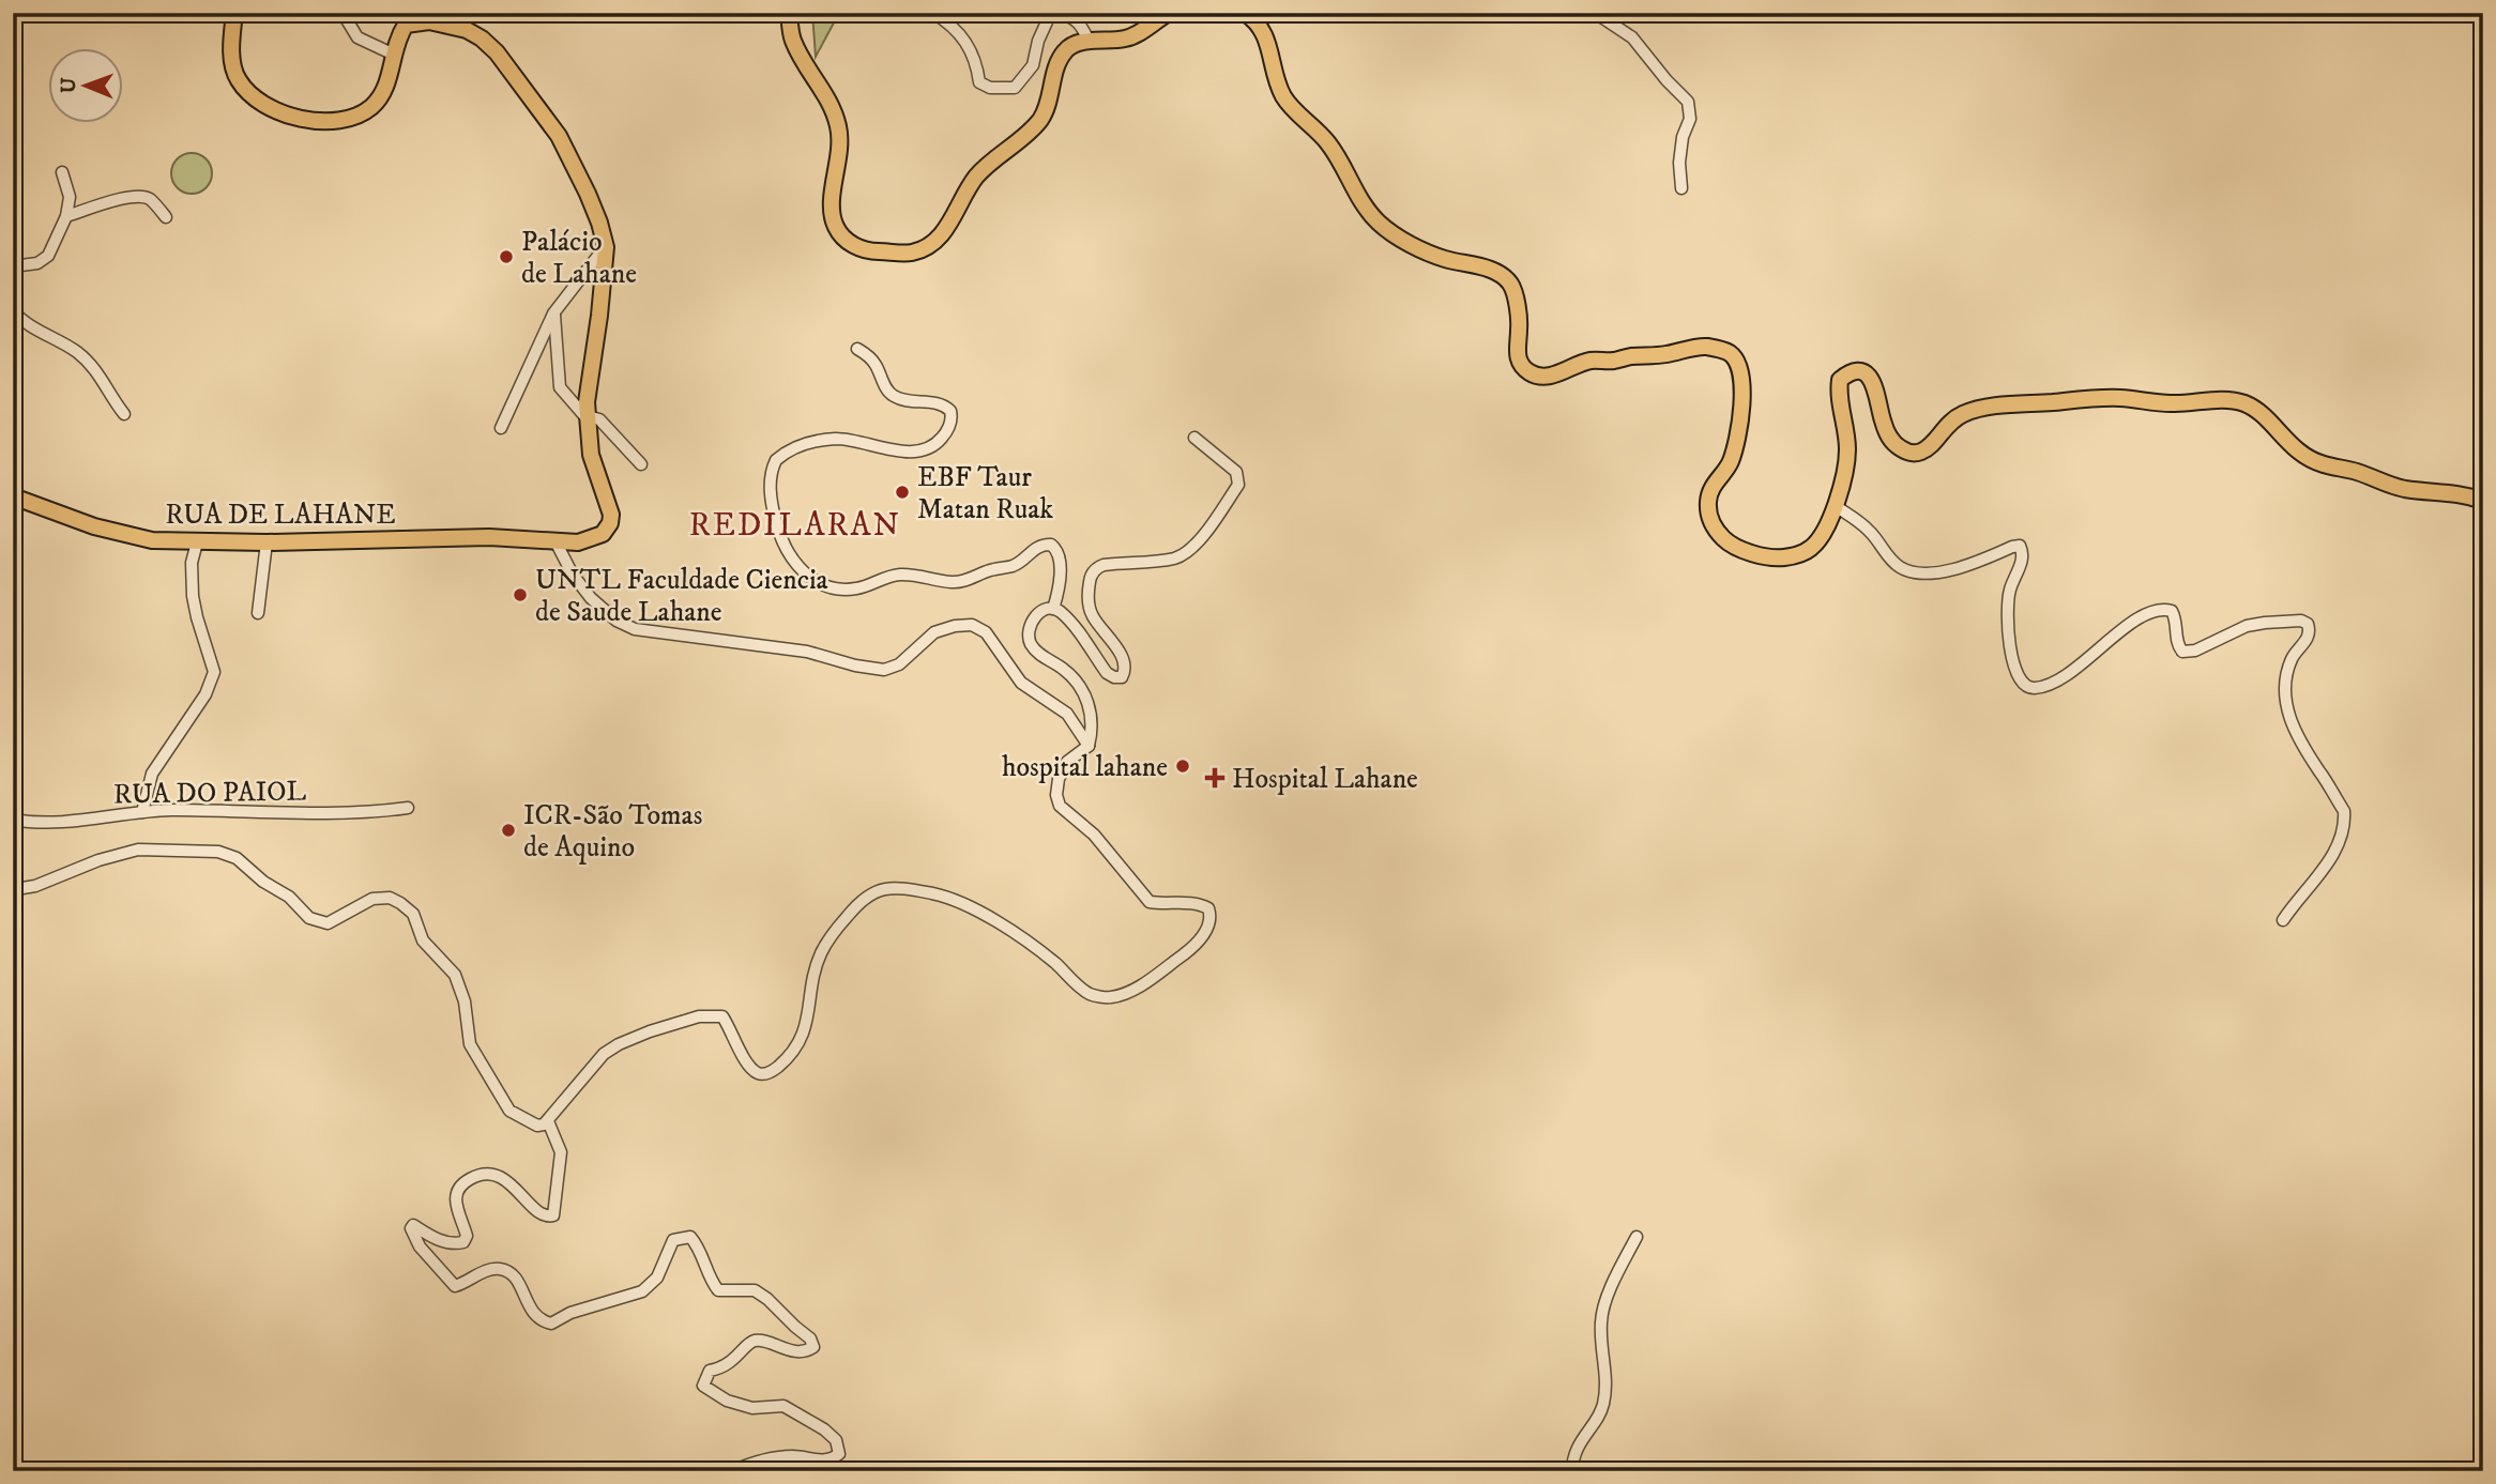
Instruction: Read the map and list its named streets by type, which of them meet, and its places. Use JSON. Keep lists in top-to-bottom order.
{
  "streets": {
    "main road": ["RUA DE LAHANE"],
    "street": ["RUA DO PAIOL"]
  },
  "districts": ["REDILARAN"],
  "places": {
    "other": [
      "Palácio de Lahane",
      "EBF Taur Matan Ruak",
      "UNTL Faculdade Ciencia de Saude Lahane",
      "hospital lahane",
      "ICR-São Tomas de Aquino"
    ],
    "health": ["Hospital Lahane"]
  },
  "north": "left"
}
